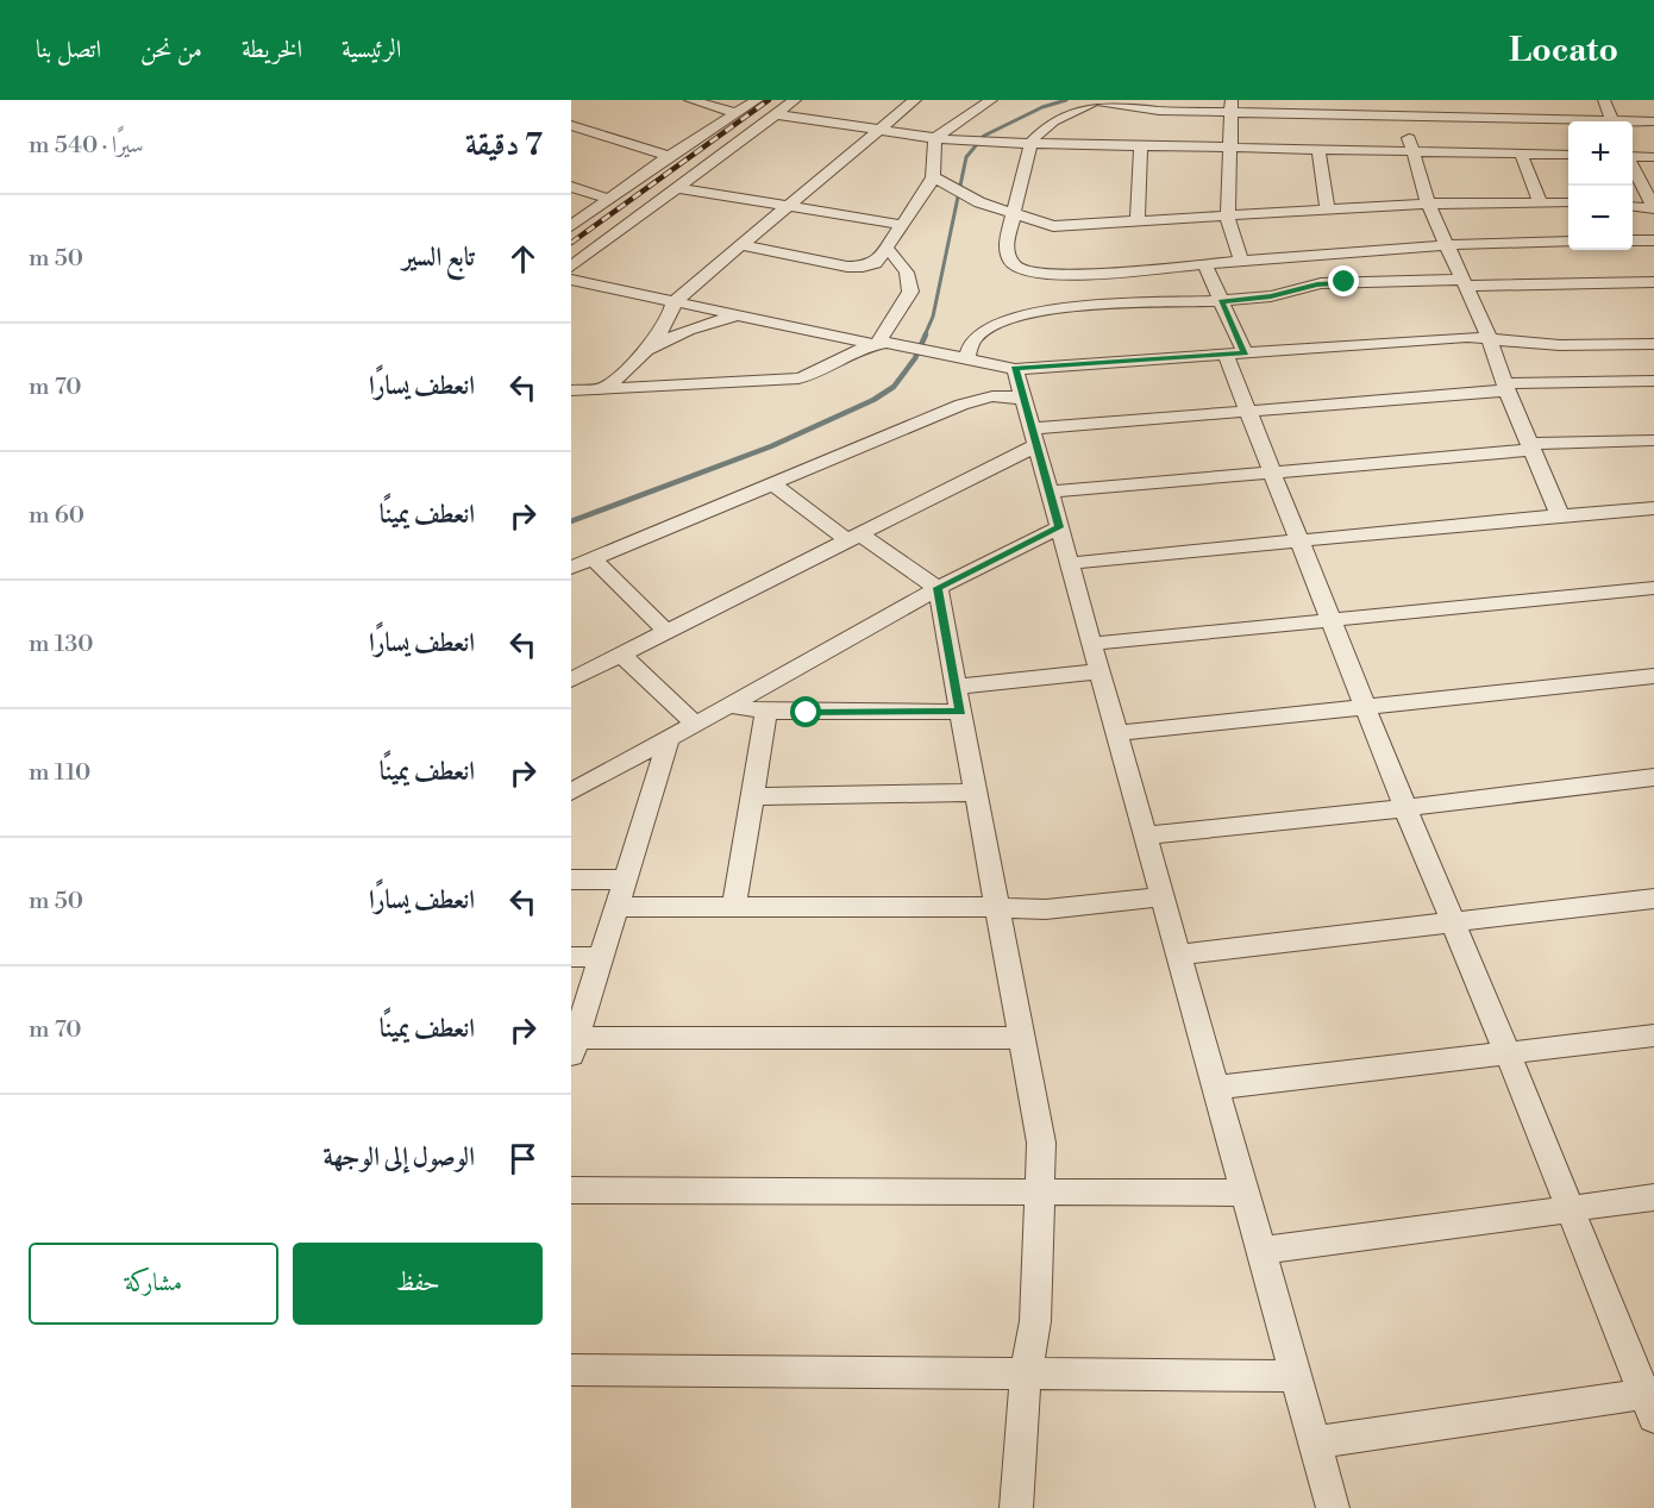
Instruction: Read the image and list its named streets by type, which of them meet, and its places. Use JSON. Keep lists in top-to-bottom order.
{
  "page": {
    "header": "Locato",
    "nav": [
      "الرئيسية",
      "الخريطة",
      "من نحن",
      "اتصل بنا"
    ],
    "heading": ["7 دقيقة", "سيرًا · 540 m"],
    "map_buttons": ["+", "−"],
    "list": [
      ["تابع السير", "50 m"],
      ["انعطف يسارًا", "70 m"],
      ["انعطف يمينًا", "60 m"],
      ["انعطف يسارًا", "130 m"],
      ["انعطف يمينًا", "110 m"],
      ["انعطف يسارًا", "50 m"],
      ["انعطف يمينًا", "70 m"],
      "الوصول إلى الوجهة"
    ],
    "buttons": ["حفظ", "مشاركة"]
  }
}
